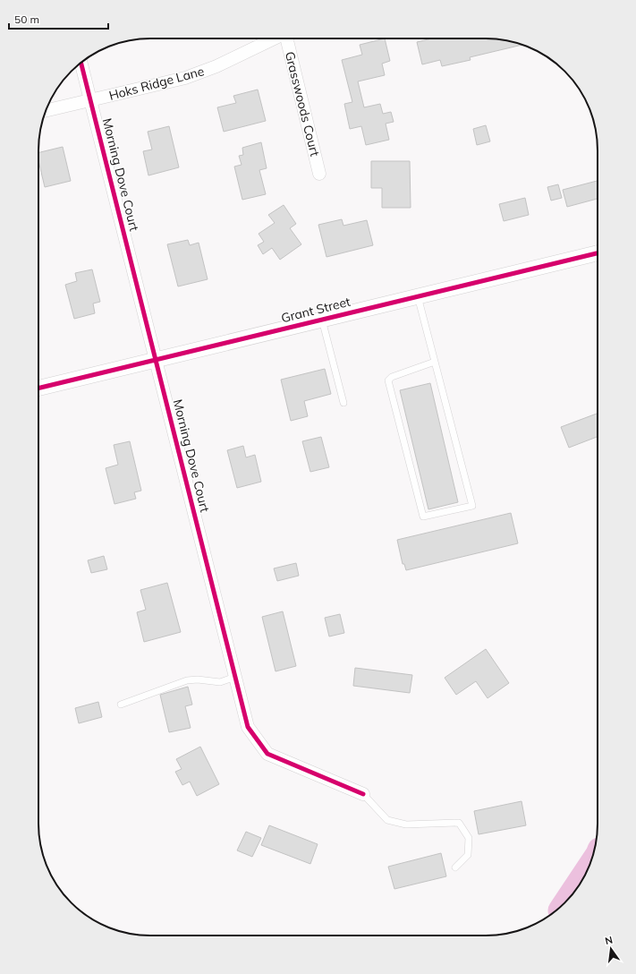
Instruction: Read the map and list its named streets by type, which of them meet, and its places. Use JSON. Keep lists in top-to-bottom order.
{
  "streets": {
    "street": [
      "Hoks Ridge Lane",
      "Grasswoods Court",
      "Morning Dove Court",
      "Grant Street"
    ]
  },
  "crossings": [
    ["Hoks Ridge Lane", "Morning Dove Court"],
    ["Morning Dove Court", "Grant Street"]
  ],
  "scale_bar": "50 m",
  "north": "top"
}
